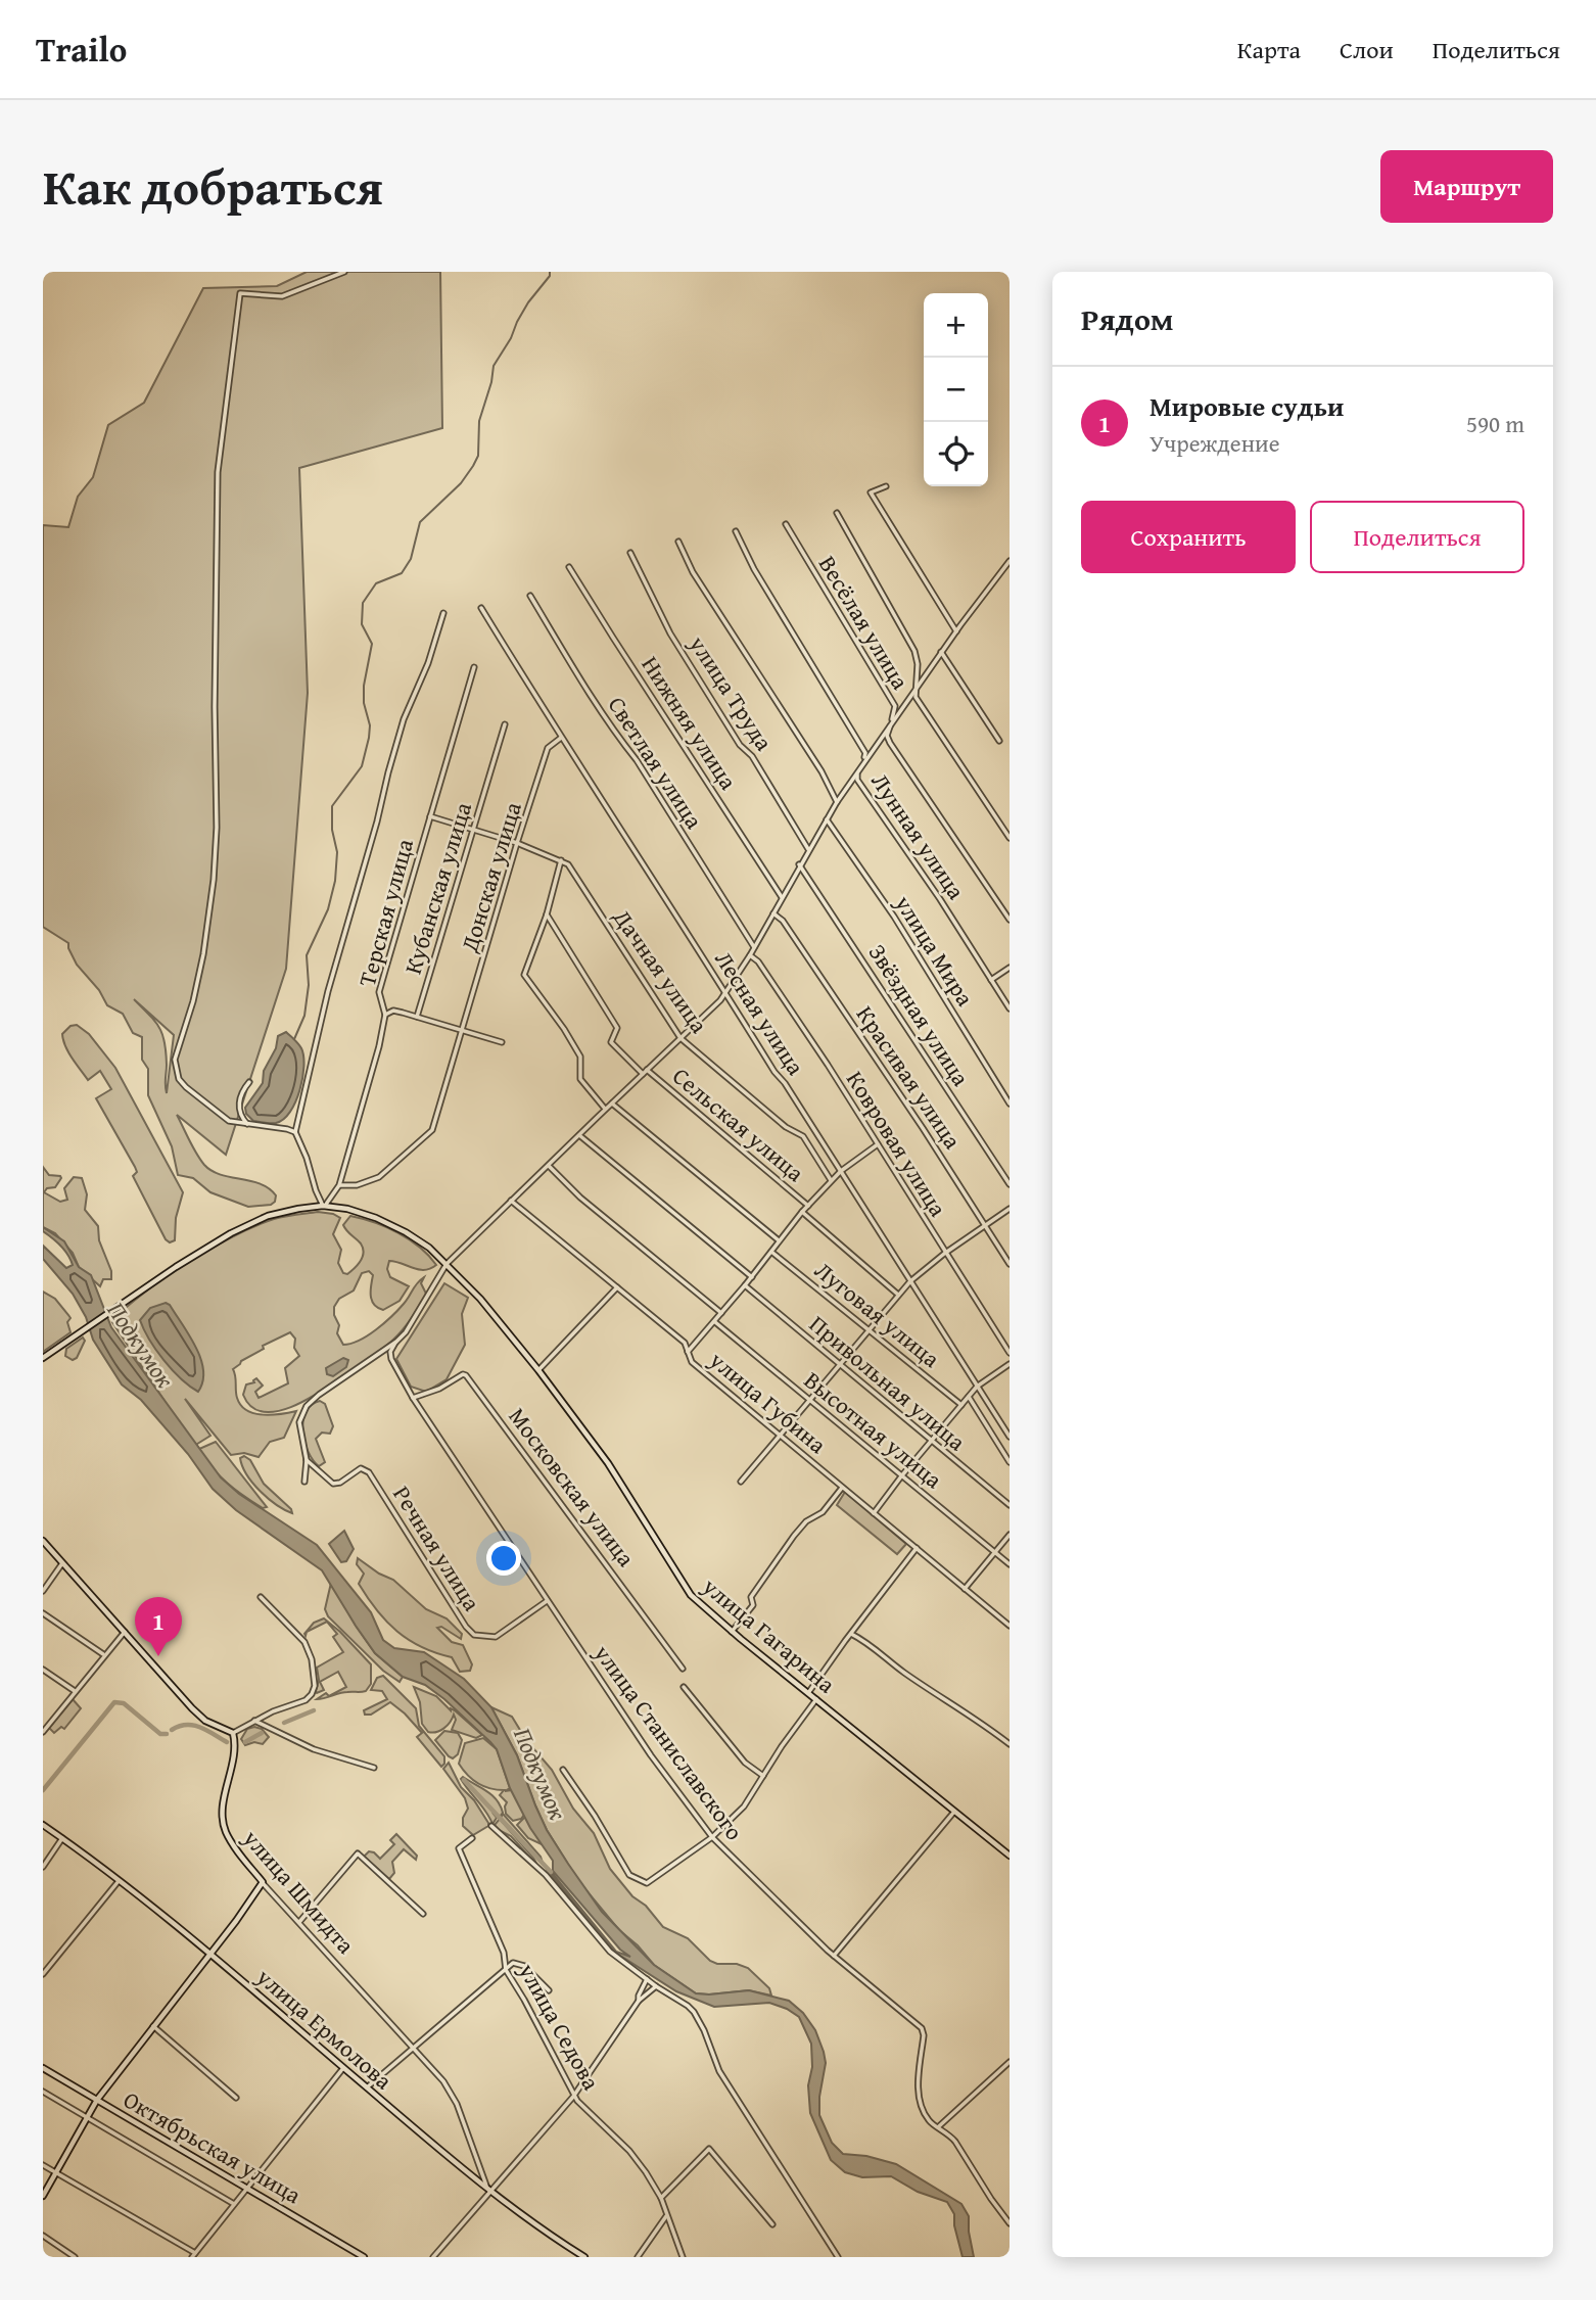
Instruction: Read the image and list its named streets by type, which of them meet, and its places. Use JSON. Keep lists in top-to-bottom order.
{
  "streets": {
    "street": [
      "Весёлая улица",
      "улица Труда",
      "Нижняя улица",
      "Светлая улица",
      "Лунная улица",
      "Донская улица",
      "Кубанская улица",
      "Терская улица",
      "улица Мира",
      "Дачная улица",
      "Лесная улица",
      "Звёздная улица",
      "Красивая улица",
      "Сельская улица",
      "Ковровая улица",
      "Луговая улица",
      "Привольная улица",
      "улица Губина",
      "Высотная улица",
      "Московская улица",
      "Речная улица",
      "улица Гагарина",
      "улица Станиславского",
      "улица Шмидта",
      "улица Седова",
      "улица Ермолова",
      "Октябрьская улица"
    ]
  },
  "crossings": [
    ["Донская улица", "Лесная улица"],
    ["Терская улица", "улица Гагарина"],
    ["Московская улица", "улица Станиславского"],
    ["Речная улица", "улица Станиславского"],
    ["улица Шмидта", "улица Ермолова"]
  ],
  "water": ["Подкумок"],
  "page": {
    "header": "Trailo",
    "nav": ["Карта", "Слои", "Поделиться"],
    "title": "Как добраться",
    "buttons": [
      "Маршрут",
      ["Сохранить", "Поделиться"]
    ],
    "heading": "Рядом",
    "map_buttons": ["+", "−"],
    "list": [
      {
        "mark": "1",
        "name": "Мировые судьи",
        "note": "Учреждение",
        "value": "590 m"
      }
    ],
    "pins": "1"
  }
}
